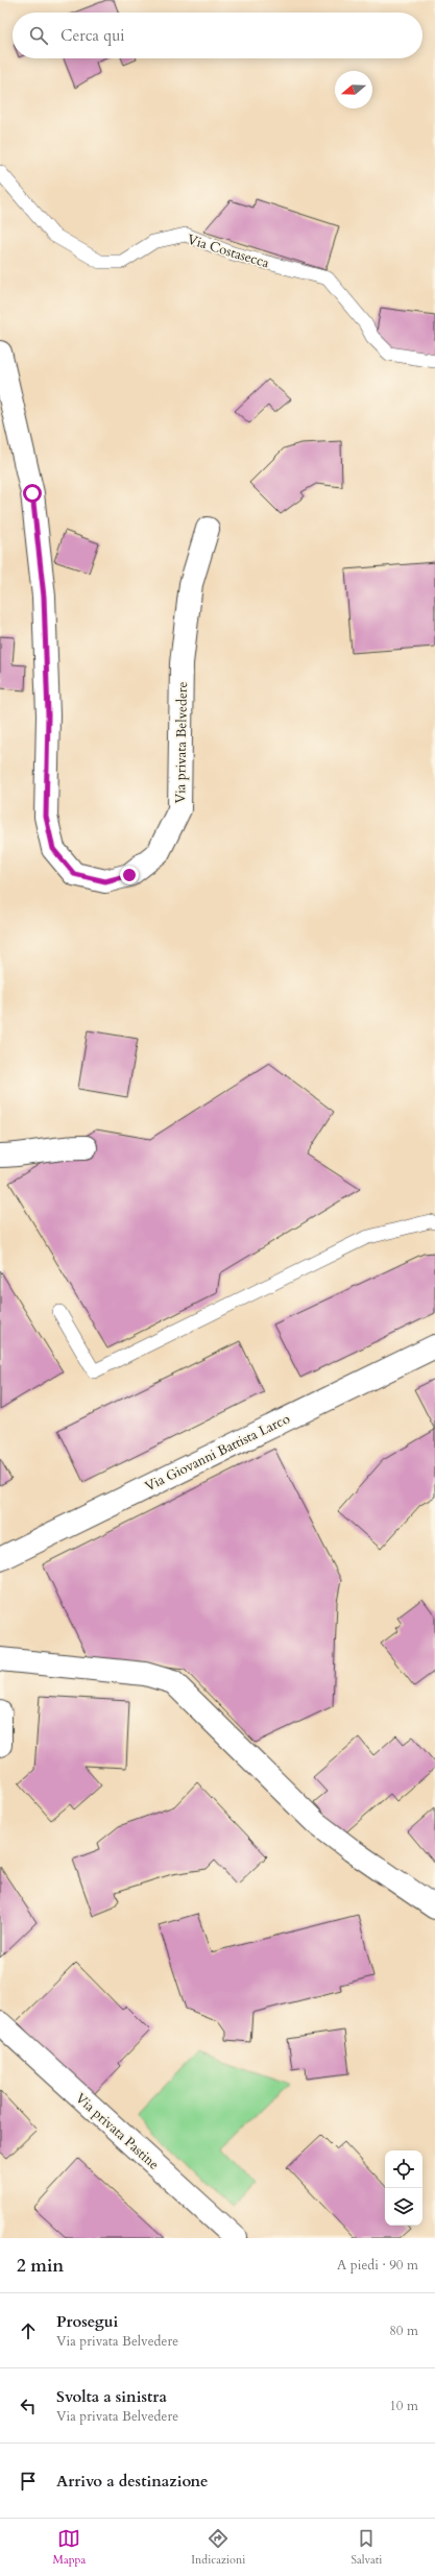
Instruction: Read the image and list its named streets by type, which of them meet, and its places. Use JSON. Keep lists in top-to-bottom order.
{
  "streets": {
    "street": ["Via privata Belvedere", "Via Giovanni Battista Larco", "Via privata Pastine"],
    "lane": ["Via Costasecca"]
  },
  "north": "left",
  "page": {
    "search": "Cerca qui",
    "heading": ["2 min", "A piedi · 90 m"],
    "list": [
      ["Prosegui", "Via privata Belvedere", "80 m"],
      ["Svolta a sinistra", "Via privata Belvedere", "10 m"],
      "Arrivo a destinazione"
    ],
    "nav": ["Mappa", "Indicazioni", "Salvati"]
  }
}
